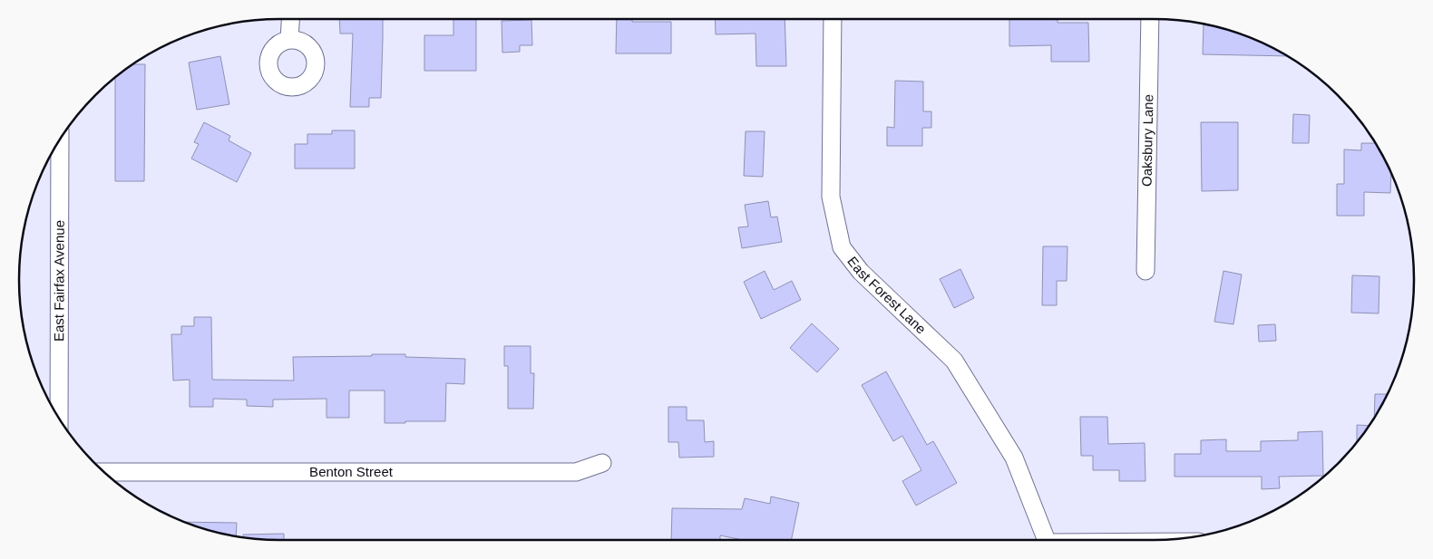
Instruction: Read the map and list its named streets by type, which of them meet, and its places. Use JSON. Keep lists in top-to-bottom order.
{
  "streets": {
    "street": [
      "Oaksbury Lane",
      "East Fairfax Avenue",
      "East Forest Lane",
      "Benton Street"
    ]
  }
}
